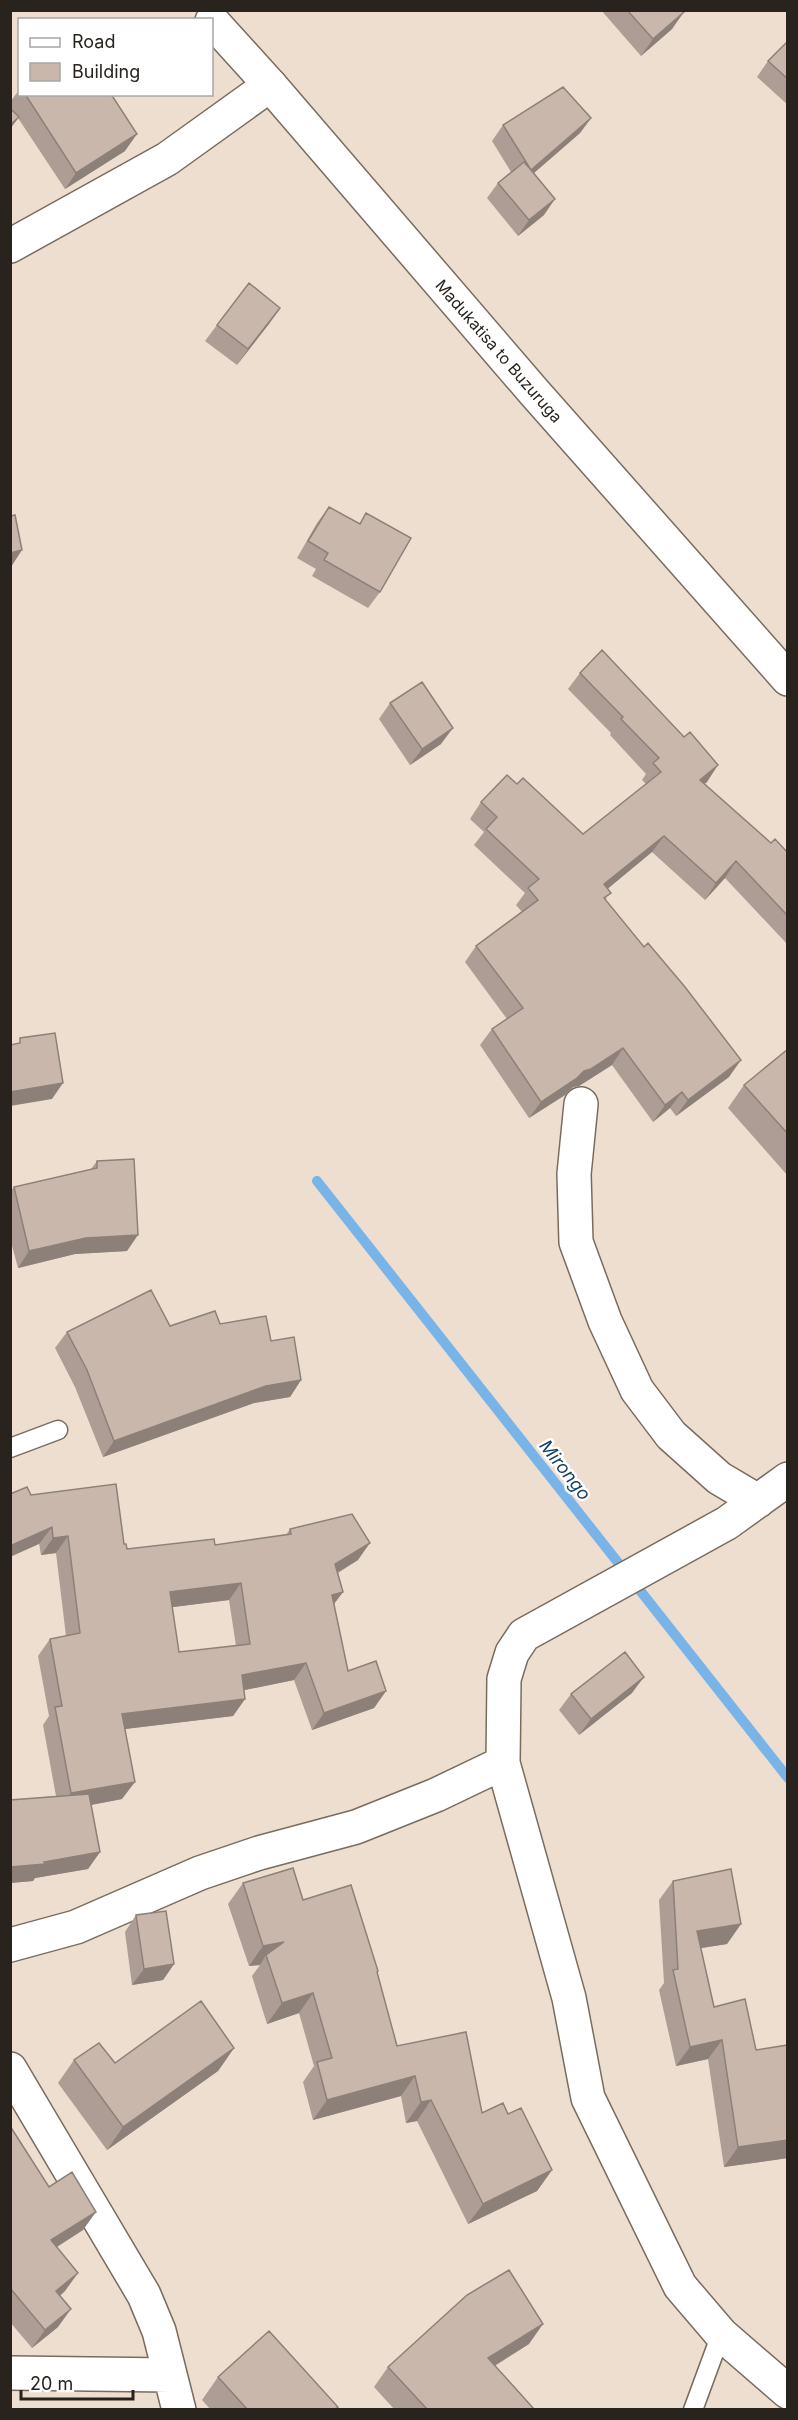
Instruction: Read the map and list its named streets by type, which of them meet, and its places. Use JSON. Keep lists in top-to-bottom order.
{
  "streets": {
    "street": ["Madukatisa to Buzuruga"]
  },
  "water": ["Mirongo"],
  "legend": ["Road", "Building"],
  "scale_bar": "20 m"
}
